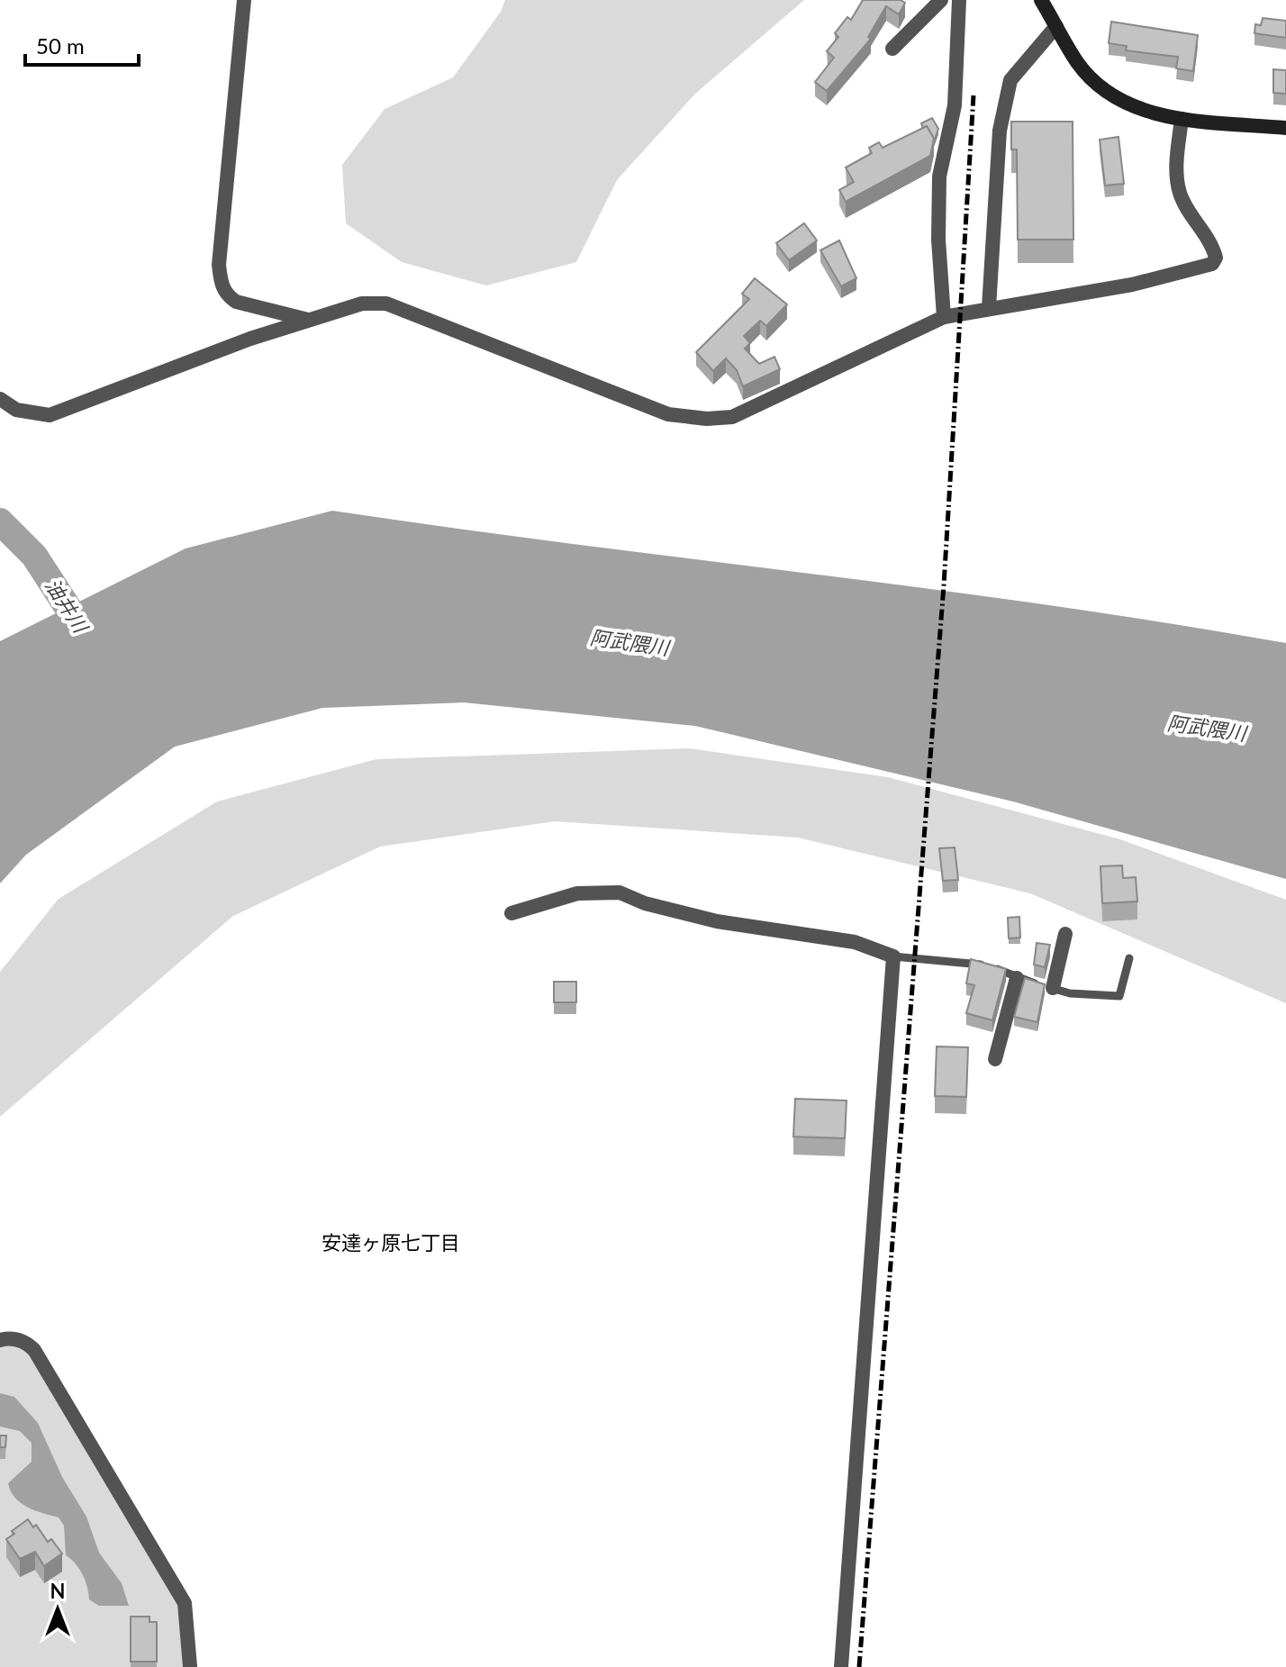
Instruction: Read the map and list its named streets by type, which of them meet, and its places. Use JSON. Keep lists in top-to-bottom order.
{
  "districts": ["安達ヶ原七丁目"],
  "water": ["油井川", "阿武隈川"],
  "scale_bar": "50 m",
  "north": "top"
}
